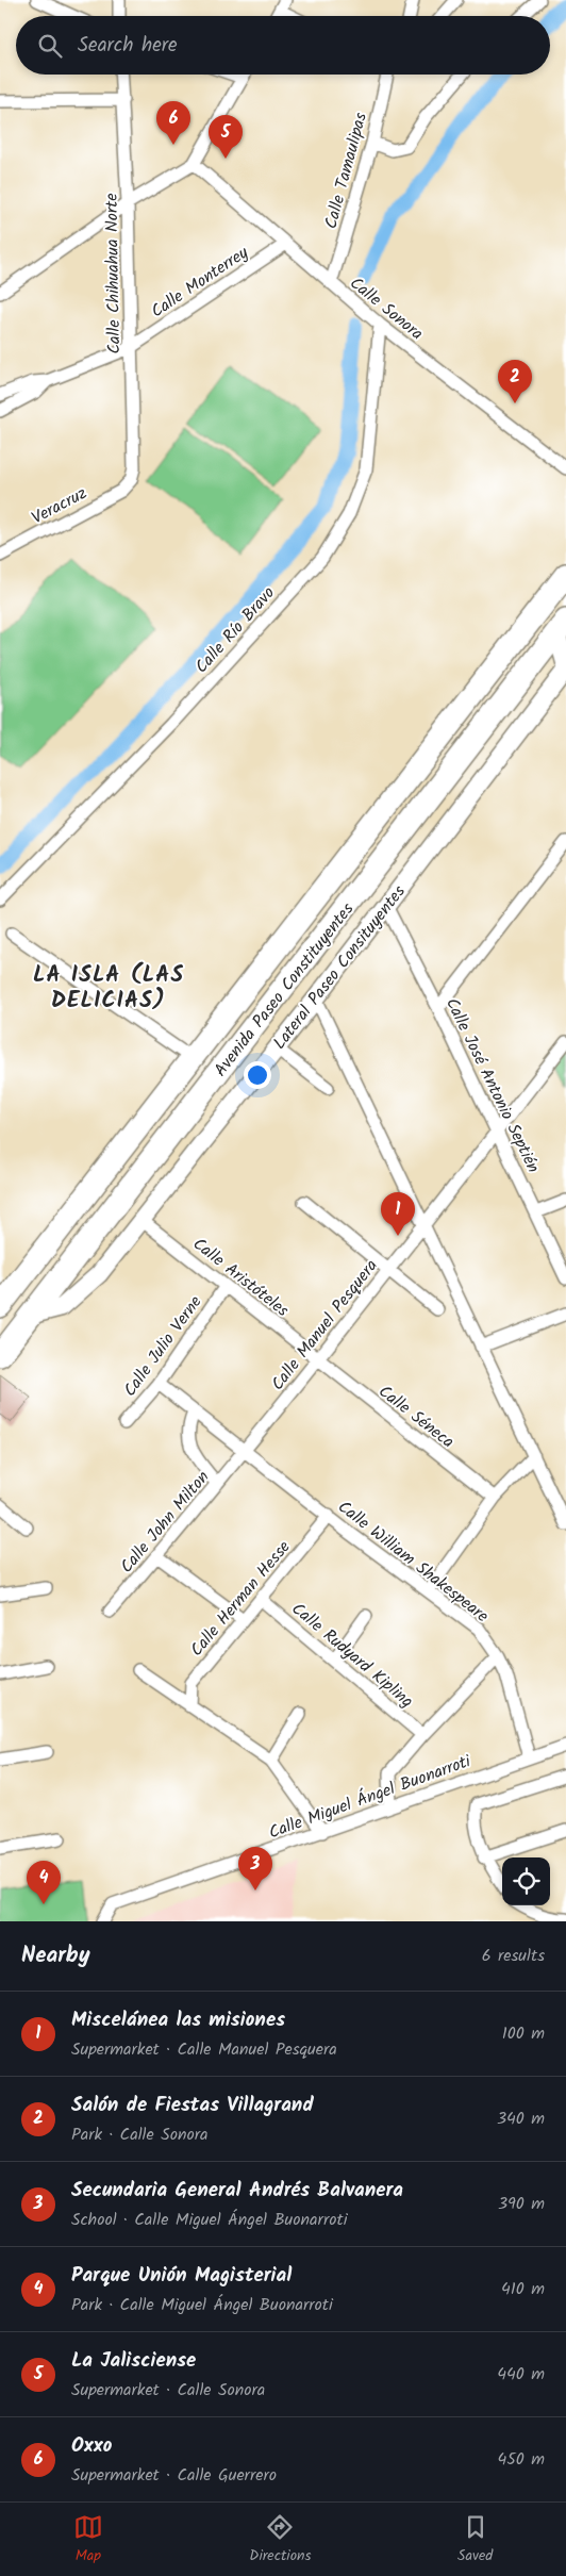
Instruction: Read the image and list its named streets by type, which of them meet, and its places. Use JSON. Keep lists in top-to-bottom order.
{
  "streets": {
    "highway": ["Avenida Paseo Constituyentes"],
    "street": [
      "Calle Tamaulipas",
      "Calle Chihuahua Norte",
      "Calle Monterrey",
      "Calle Sonora",
      "Veracruz",
      "Calle Río Bravo",
      "Lateral Paseo Consituyentes",
      "Calle José Antonio Septién",
      "Calle Aristóteles",
      "Calle Manuel Pesquera",
      "Calle Julio Verne",
      "Calle Séneca",
      "Calle John Milton",
      "Calle William Shakespeare",
      "Calle Herman Hesse",
      "Calle Rudyard Kipling",
      "Calle Miguel Ángel Buonarroti"
    ]
  },
  "crossings": [
    ["Calle Tamaulipas", "Calle Sonora"],
    ["Calle Chihuahua Norte", "Calle Monterrey"],
    ["Calle Chihuahua Norte", "Veracruz"],
    ["Calle Monterrey", "Calle Sonora"],
    ["Calle Sonora", "Calle Río Bravo"],
    ["Lateral Paseo Consituyentes", "Avenida Paseo Constituyentes"],
    ["Lateral Paseo Consituyentes", "Calle José Antonio Septién"],
    ["Lateral Paseo Consituyentes", "Calle Aristóteles"],
    ["Calle José Antonio Septién", "Calle Manuel Pesquera"],
    ["Calle Aristóteles", "Calle Manuel Pesquera"],
    ["Calle Aristóteles", "Calle Julio Verne"],
    ["Calle Aristóteles", "Calle Séneca"],
    ["Calle Manuel Pesquera", "Calle Séneca"],
    ["Calle Manuel Pesquera", "Calle John Milton"],
    ["Calle Manuel Pesquera", "Calle William Shakespeare"],
    ["Calle Julio Verne", "Calle William Shakespeare"],
    ["Calle John Milton", "Calle William Shakespeare"],
    ["Calle William Shakespeare", "Calle Herman Hesse"],
    ["Calle William Shakespeare", "Calle Miguel Ángel Buonarroti"],
    ["Calle Herman Hesse", "Calle Rudyard Kipling"]
  ],
  "districts": ["LA ISLA (LAS DELICIAS)"],
  "page": {
    "search": "Search here",
    "pins": [
      "6",
      "5",
      "2",
      "1",
      "3",
      "4"
    ],
    "heading": ["Nearby", "6 results"],
    "list": [
      {
        "mark": "1",
        "name": "Miscelánea las misiones",
        "note": "Supermarket · Calle Manuel Pesquera",
        "value": "100 m"
      },
      {
        "mark": "2",
        "name": "Salón de Fiestas Villagrand",
        "note": "Park · Calle Sonora",
        "value": "340 m"
      },
      {
        "mark": "3",
        "name": "Secundaria General Andrés Balvanera",
        "note": "School · Calle Miguel Ángel Buonarroti",
        "value": "390 m"
      },
      {
        "mark": "4",
        "name": "Parque Unión Magisterial",
        "note": "Park · Calle Miguel Ángel Buonarroti",
        "value": "410 m"
      },
      {
        "mark": "5",
        "name": "La Jalisciense",
        "note": "Supermarket · Calle Sonora",
        "value": "440 m"
      },
      {
        "mark": "6",
        "name": "Oxxo",
        "note": "Supermarket · Calle Guerrero",
        "value": "450 m"
      }
    ],
    "nav": ["Map", "Directions", "Saved"]
  }
}
